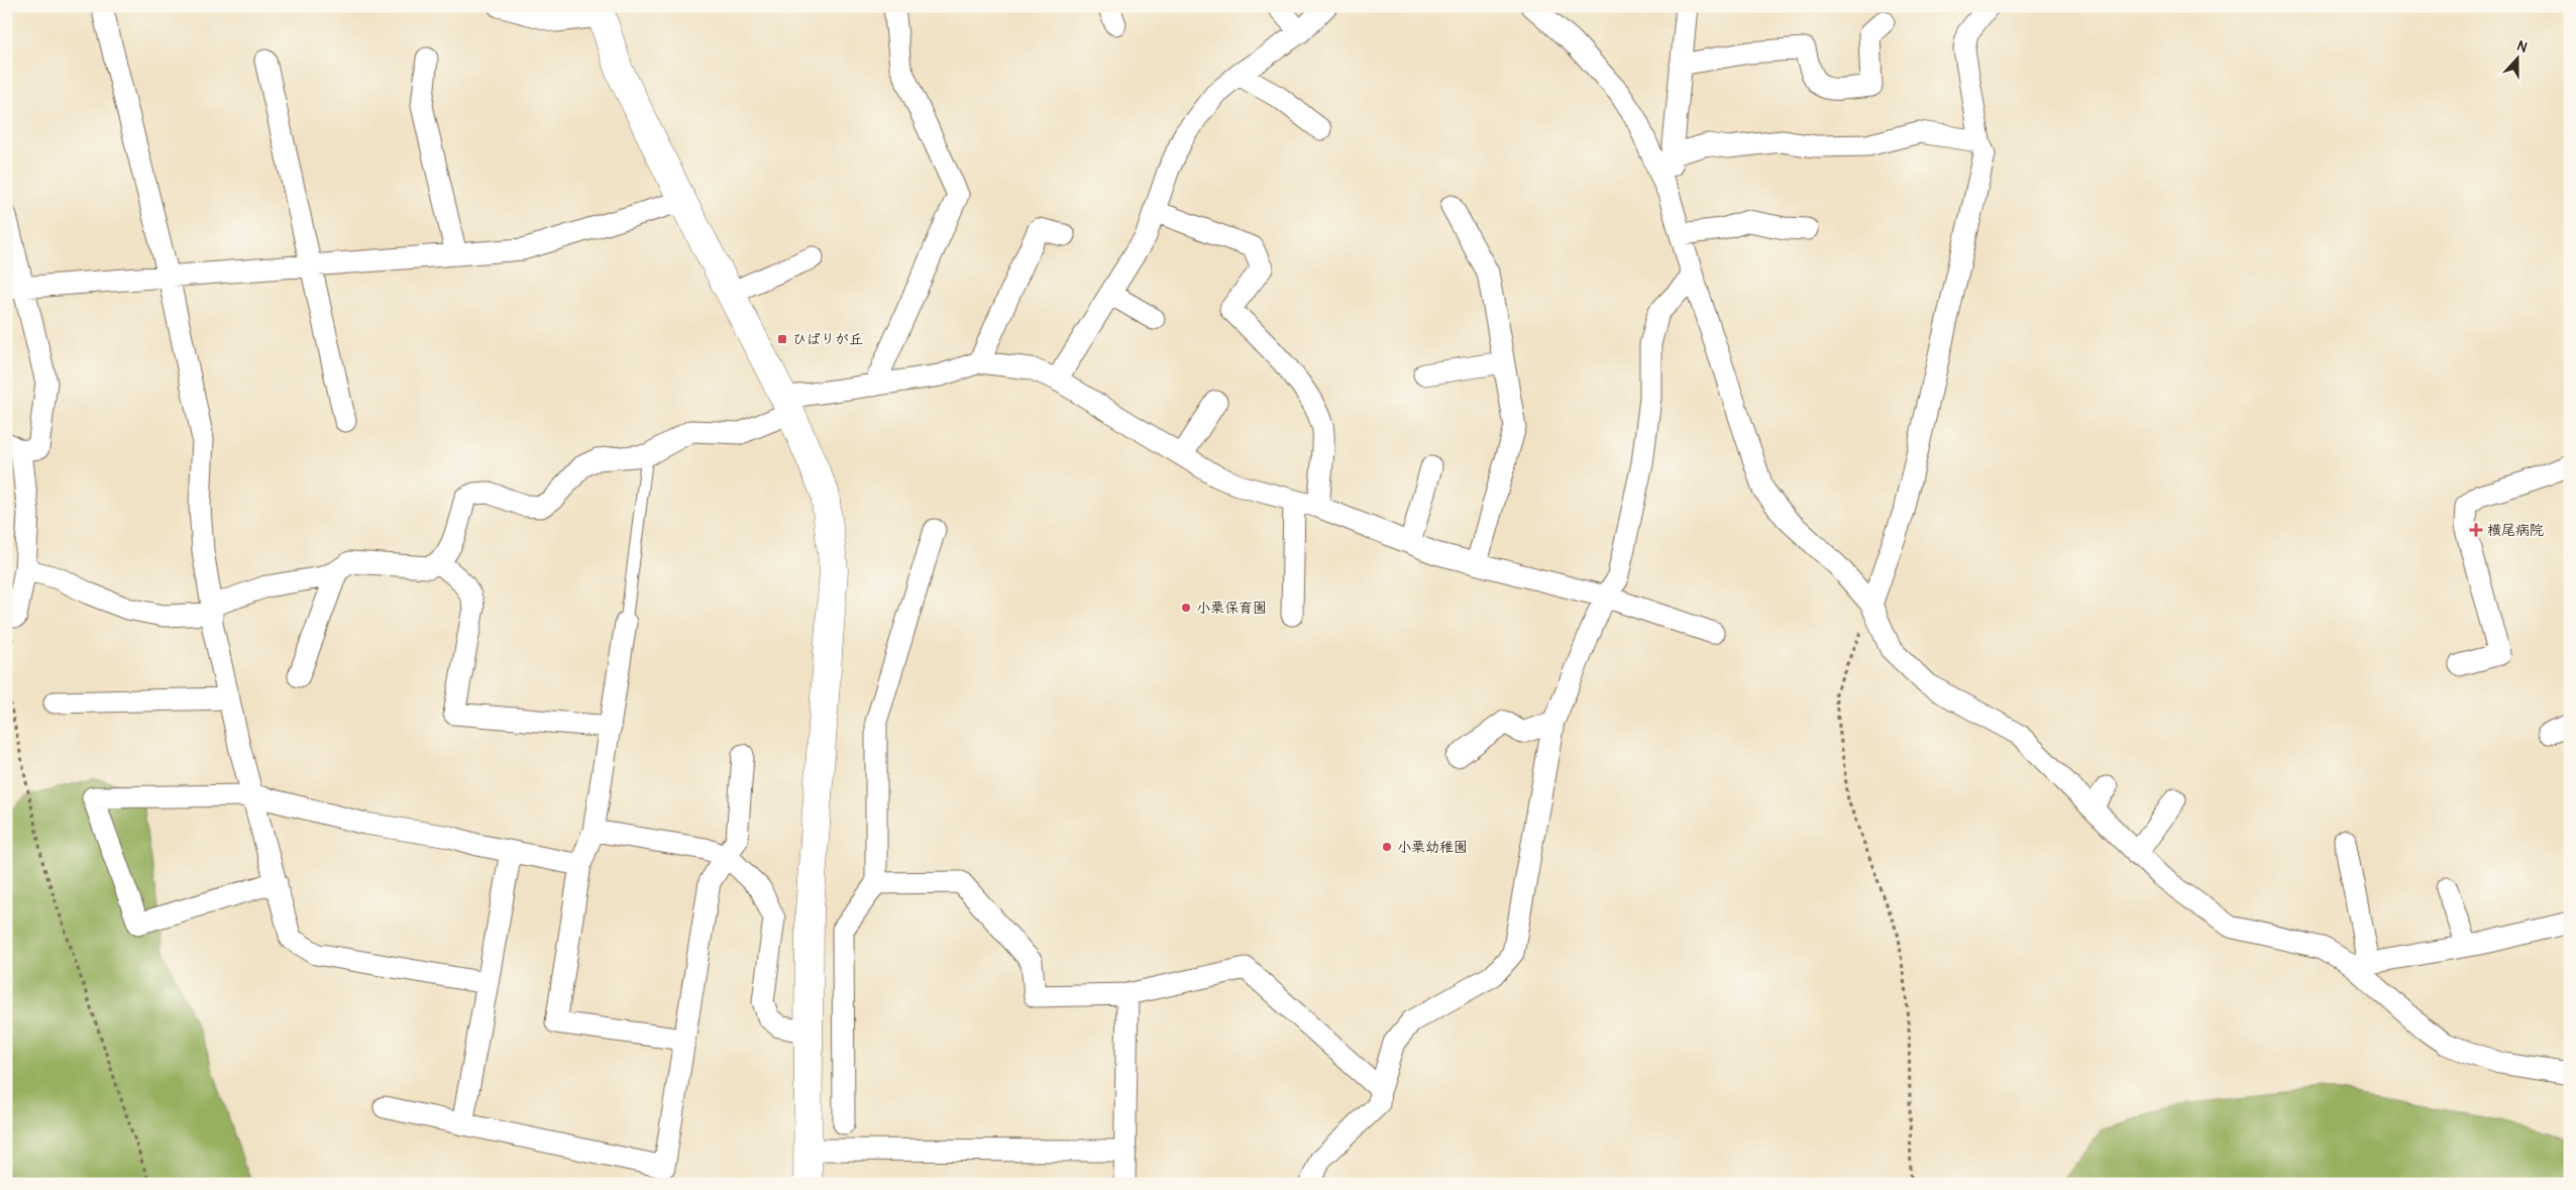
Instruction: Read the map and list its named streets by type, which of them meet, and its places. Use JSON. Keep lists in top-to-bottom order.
{
  "places": {
    "transit": ["ひばりが丘"],
    "health": ["横尾病院"],
    "other": ["小栗保育園", "小栗幼稚園"]
  },
  "north": "top"
}
